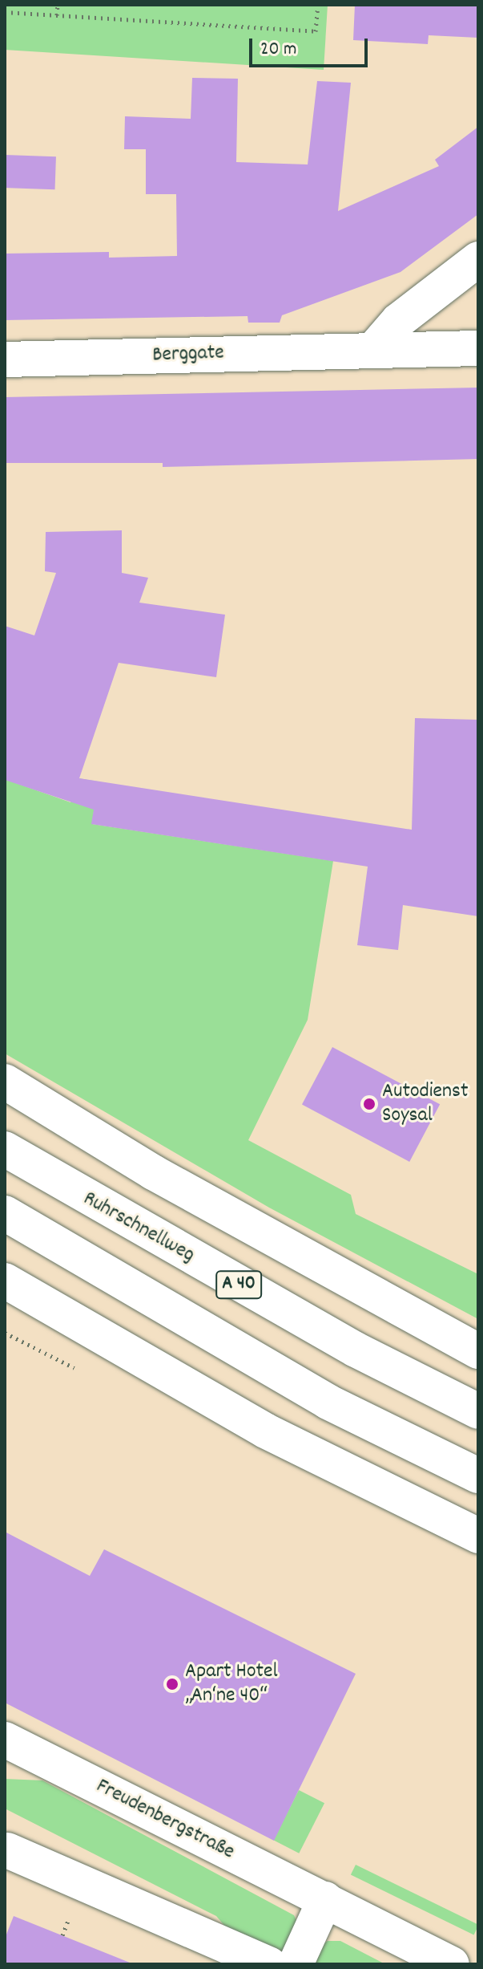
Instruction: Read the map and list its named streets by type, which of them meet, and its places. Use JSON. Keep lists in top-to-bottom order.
{
  "streets": {
    "main road": [
      "Berggate",
      "Ruhrschnellweg",
      "A 40",
      "Freudenbergstraße"
    ]
  },
  "places": ["Autodienst Soysal", "Apart Hotel „An‘ne 40“"],
  "scale_bar": "20 m"
}
